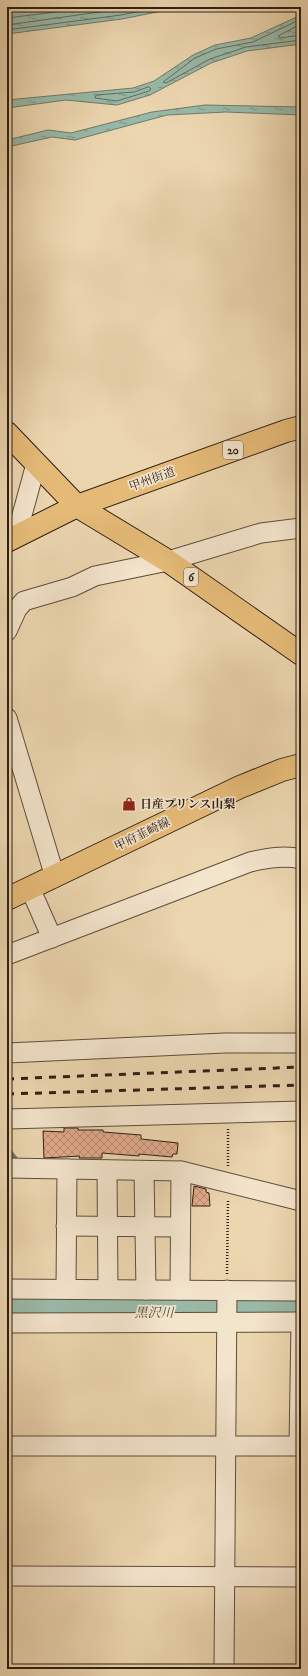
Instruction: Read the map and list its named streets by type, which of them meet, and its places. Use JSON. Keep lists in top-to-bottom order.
{
  "streets": {
    "main road": [
      "20",
      "甲州街道",
      "6",
      "甲府韮崎線"
    ]
  },
  "crossings": [
    ["甲州街道", "6"]
  ],
  "water": ["黒沢川"],
  "places": {
    "shop": ["日産プリンス山梨"]
  }
}
